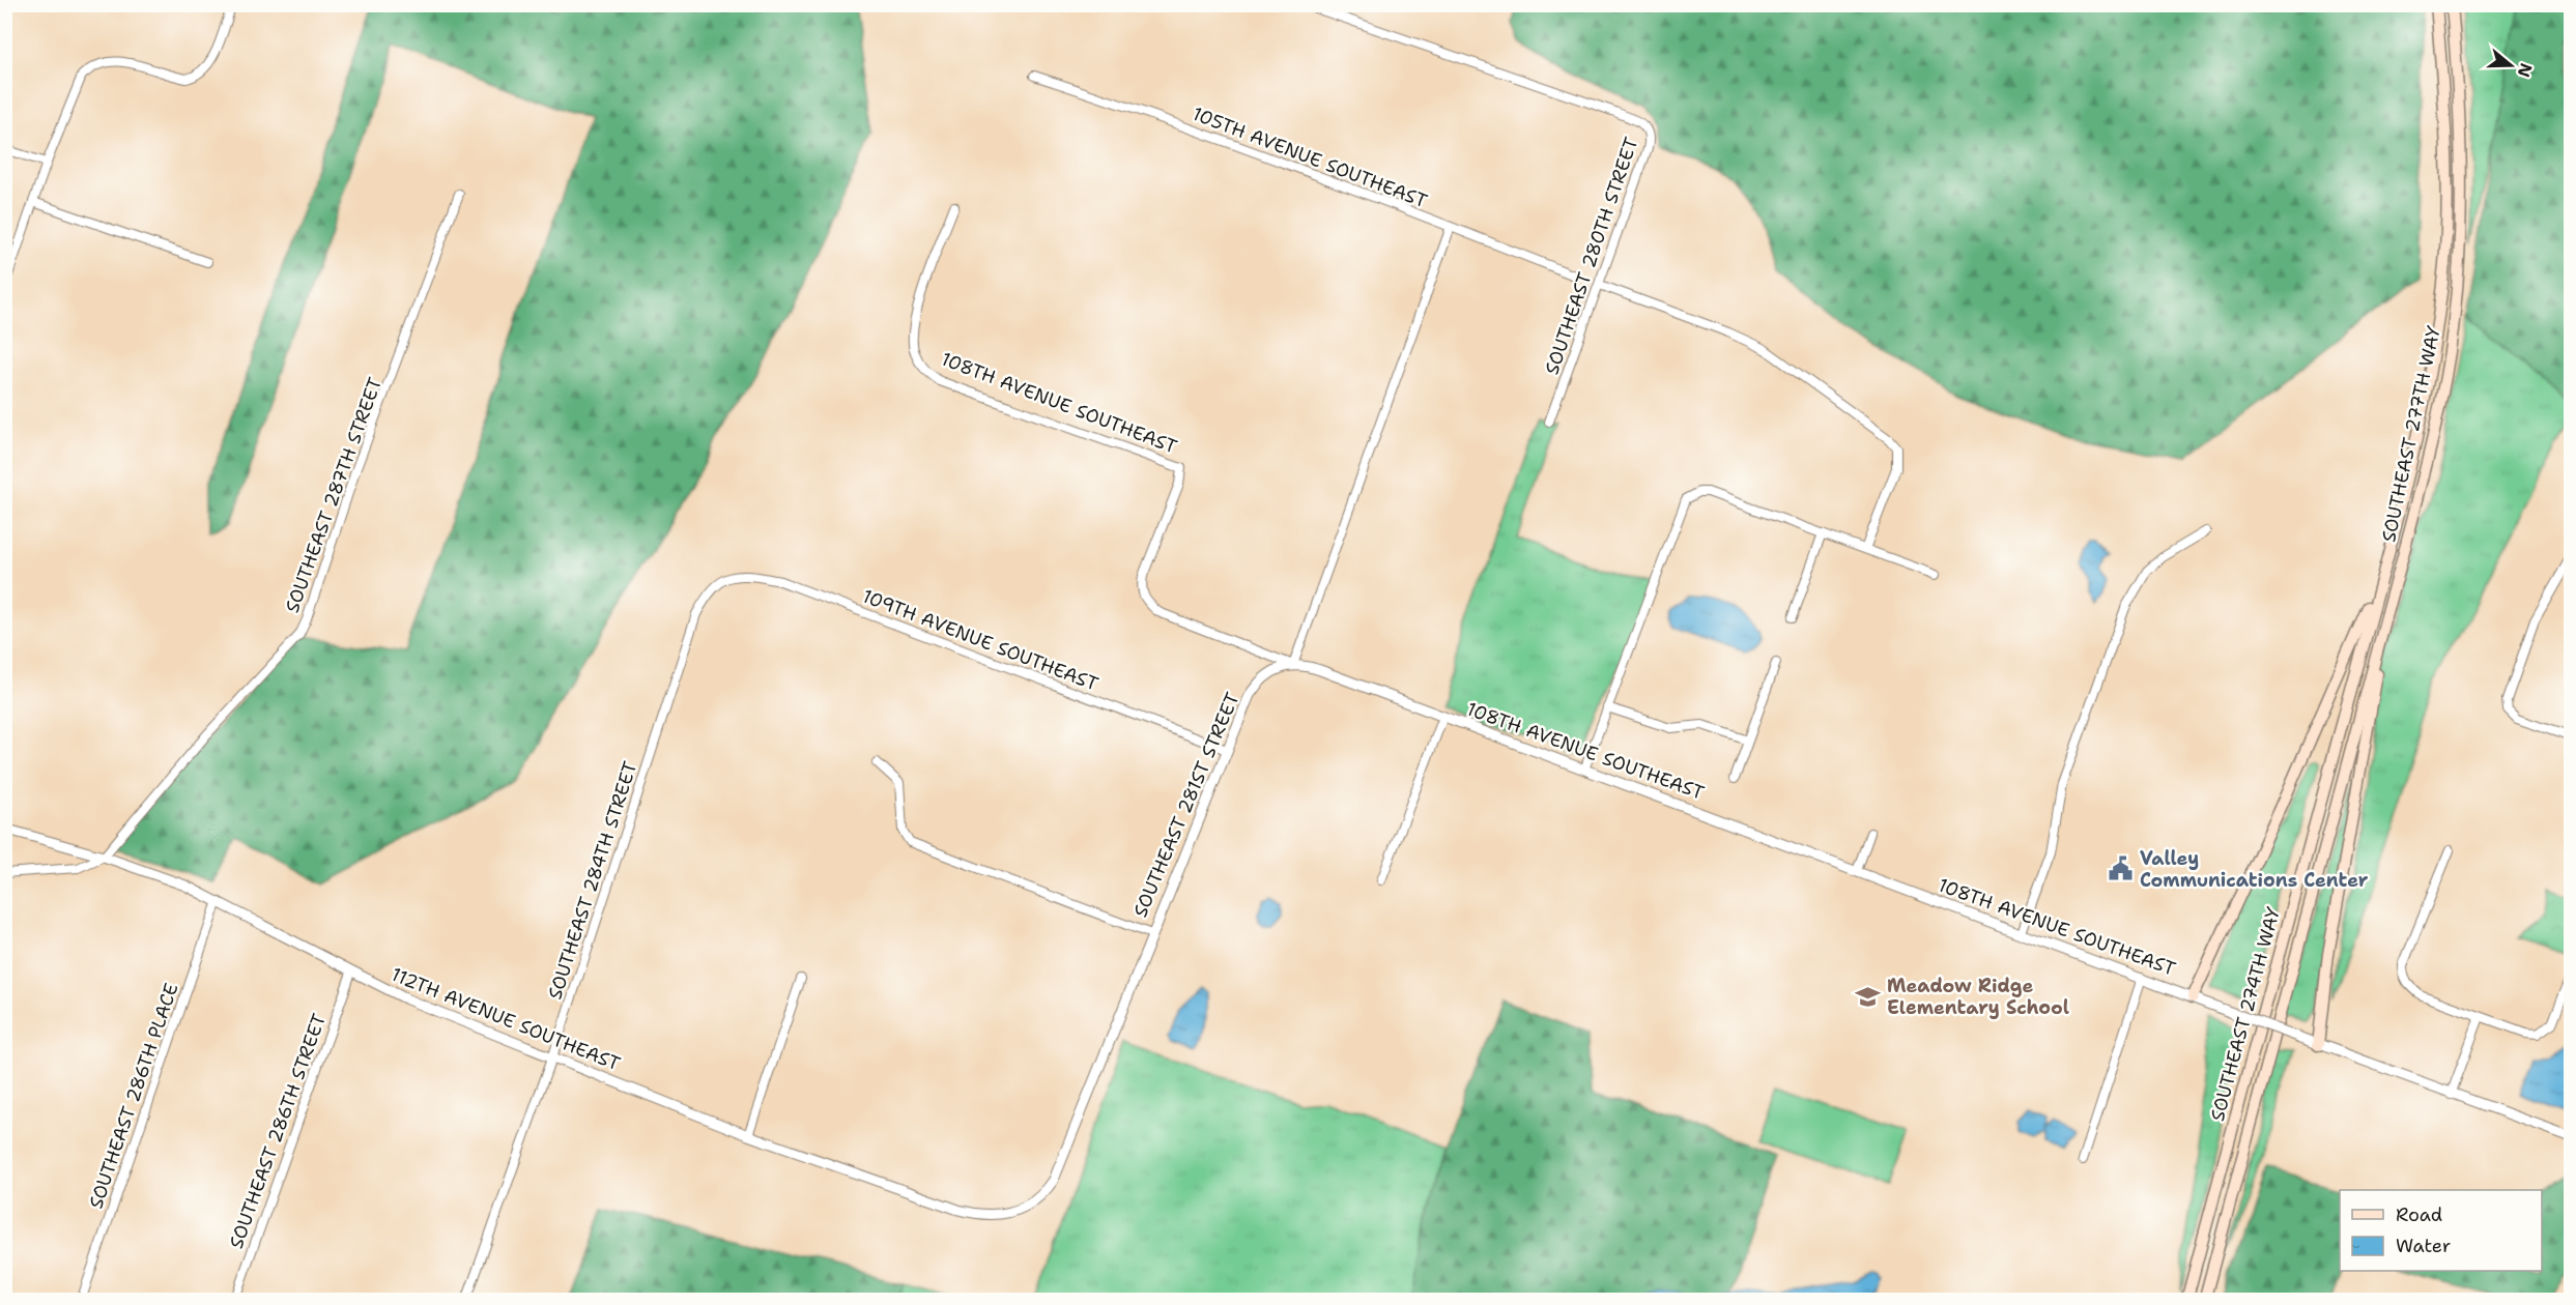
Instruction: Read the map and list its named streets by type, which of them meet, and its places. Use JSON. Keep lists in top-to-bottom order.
{
  "streets": {
    "main road": ["SOUTHEAST 277TH WAY", "SOUTHEAST 274TH WAY"],
    "street": [
      "105TH AVENUE SOUTHEAST",
      "SOUTHEAST 280TH STREET",
      "108TH AVENUE SOUTHEAST",
      "SOUTHEAST 287TH STREET",
      "109TH AVENUE SOUTHEAST",
      "SOUTHEAST 281ST STREET",
      "SOUTHEAST 284TH STREET",
      "112TH AVENUE SOUTHEAST",
      "SOUTHEAST 286TH PLACE",
      "SOUTHEAST 286TH STREET"
    ]
  },
  "crossings": [
    ["108TH AVENUE SOUTHEAST", "SOUTHEAST 281ST STREET"],
    ["SOUTHEAST 277TH WAY", "SOUTHEAST 274TH WAY"],
    ["SOUTHEAST 287TH STREET", "112TH AVENUE SOUTHEAST"],
    ["109TH AVENUE SOUTHEAST", "SOUTHEAST 281ST STREET"],
    ["109TH AVENUE SOUTHEAST", "SOUTHEAST 284TH STREET"],
    ["SOUTHEAST 281ST STREET", "112TH AVENUE SOUTHEAST"],
    ["SOUTHEAST 284TH STREET", "112TH AVENUE SOUTHEAST"],
    ["112TH AVENUE SOUTHEAST", "SOUTHEAST 286TH PLACE"],
    ["112TH AVENUE SOUTHEAST", "SOUTHEAST 286TH STREET"]
  ],
  "places": {
    "public building": ["Valley Communications Center"],
    "school or university": ["Meadow Ridge Elementary School"]
  },
  "legend": ["Road", "Water"],
  "north": "right"
}
